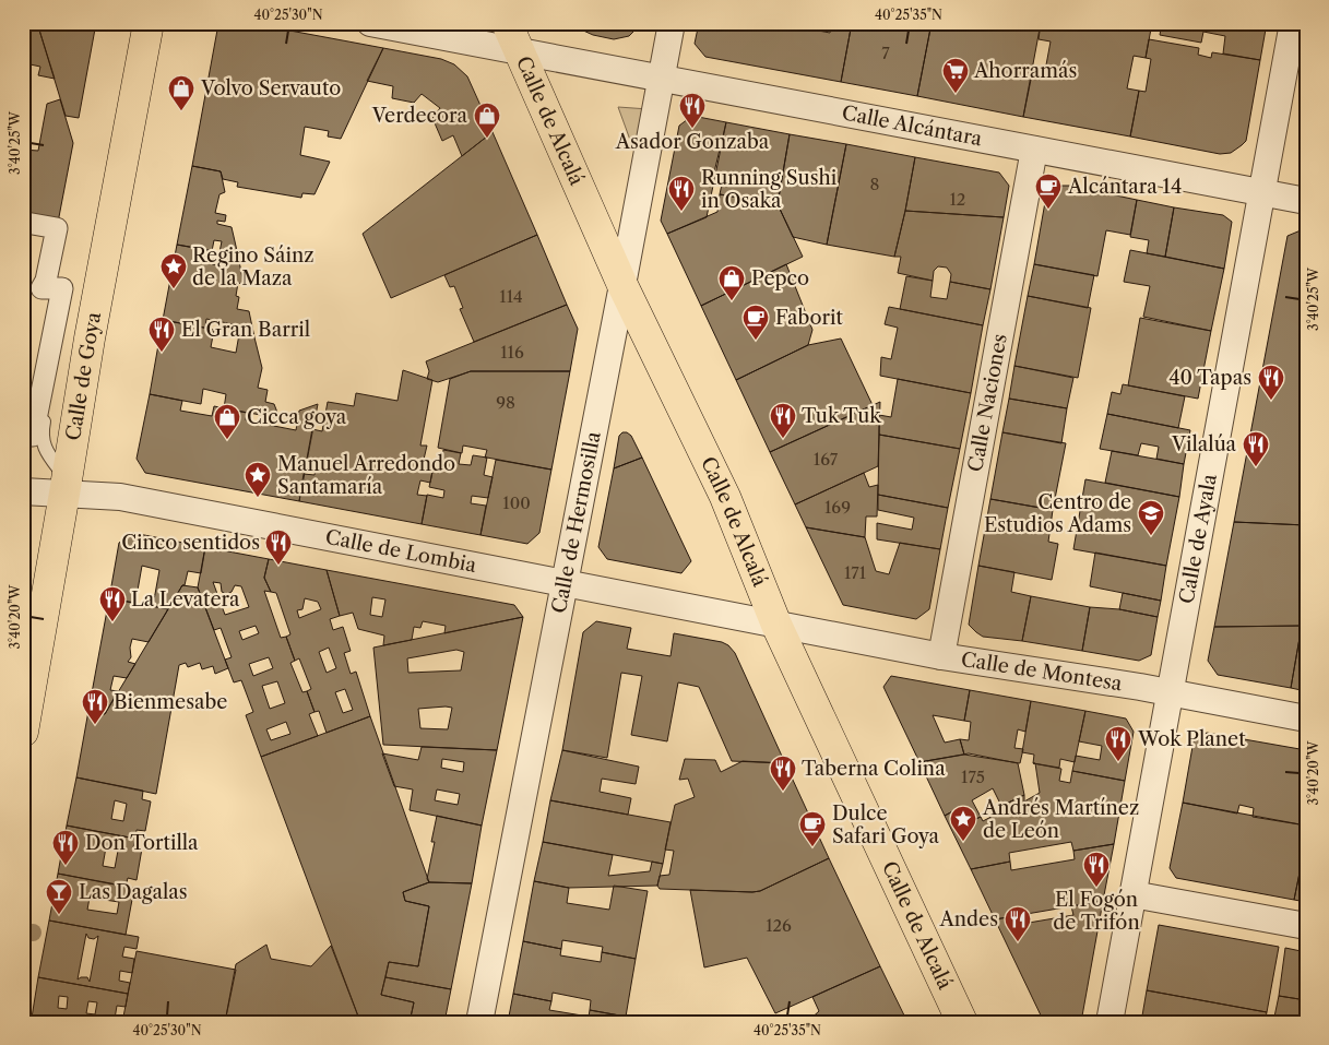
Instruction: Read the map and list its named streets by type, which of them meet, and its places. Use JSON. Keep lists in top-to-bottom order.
{
  "streets": {
    "main road": ["Calle de Alcalá", "Calle de Goya"],
    "street": [
      "Calle Alcántara",
      "Calle Naciones",
      "Calle de Hermosilla",
      "Calle de Ayala",
      "Calle de Lombia",
      "Calle de Montesa"
    ]
  },
  "crossings": [
    ["Calle de Alcalá", "Calle Alcántara"],
    ["Calle de Alcalá", "Calle de Hermosilla"],
    ["Calle de Alcalá", "Calle de Lombia"],
    ["Calle de Alcalá", "Calle de Montesa"],
    ["Calle Alcántara", "Calle Naciones"],
    ["Calle Alcántara", "Calle de Hermosilla"],
    ["Calle Alcántara", "Calle de Ayala"],
    ["Calle de Goya", "Calle de Lombia"],
    ["Calle Naciones", "Calle de Montesa"],
    ["Calle de Hermosilla", "Calle de Lombia"],
    ["Calle de Ayala", "Calle de Montesa"],
    ["Calle de Lombia", "Calle de Montesa"]
  ],
  "places": {
    "supermarket": ["Ahorramás"],
    "shop": [
      "Volvo Servauto",
      "Verdecora",
      "Pepco",
      "Cicca goya"
    ],
    "restaurant": [
      "Asador Gonzaba",
      "Running Sushi in Osaka",
      "El Gran Barril",
      "40 Tapas",
      "Tuk Tuk",
      "Vilalúa",
      "Cinco sentidos",
      "La Levatera",
      "Bienmesabe",
      "Wok Planet",
      "Taberna Colina",
      "Don Tortilla",
      "El Fogón de Trifón",
      "Andes"
    ],
    "cafe": ["Alcántara 14", "Faborit", "Dulce Safari Goya"],
    "place": ["Regino Sáinz de la Maza", "Manuel Arredondo Santamaría", "Andrés Martínez de León"],
    "school or university": ["Centro de Estudios Adams"],
    "bar": ["Las Dagalas"]
  },
  "house_numbers": [
    "7",
    "8",
    "12",
    "114",
    "116",
    "98",
    "167",
    "100",
    "169",
    "171",
    "175",
    "126"
  ],
  "coordinates": [
    "40°25'30\"N",
    "40°25'35\"N",
    "3°40'25\"W",
    "3°40'20\"W"
  ]
}
